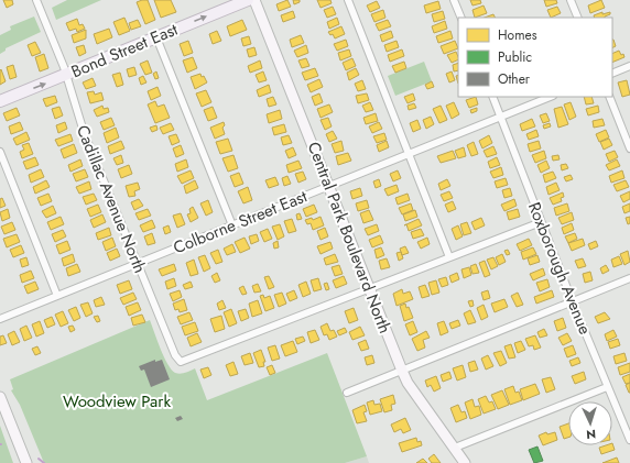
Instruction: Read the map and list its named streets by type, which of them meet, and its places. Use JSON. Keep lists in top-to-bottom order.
{
  "streets": {
    "main road": ["Bond Street East"],
    "street": [
      "Cadillac Avenue North",
      "Colborne Street East",
      "Central Park Boulevard North",
      "Roxborough Avenue"
    ]
  },
  "crossings": [
    ["Bond Street East", "Cadillac Avenue North"],
    ["Cadillac Avenue North", "Colborne Street East"],
    ["Cadillac Avenue North", "Central Park Boulevard North"],
    ["Cadillac Avenue North", "Roxborough Avenue"],
    ["Colborne Street East", "Central Park Boulevard North"],
    ["Colborne Street East", "Roxborough Avenue"]
  ],
  "one_way": ["Bond Street East"],
  "parks": ["Woodview Park"],
  "legend": ["Homes", "Public", "Other"],
  "north": "bottom"
}
